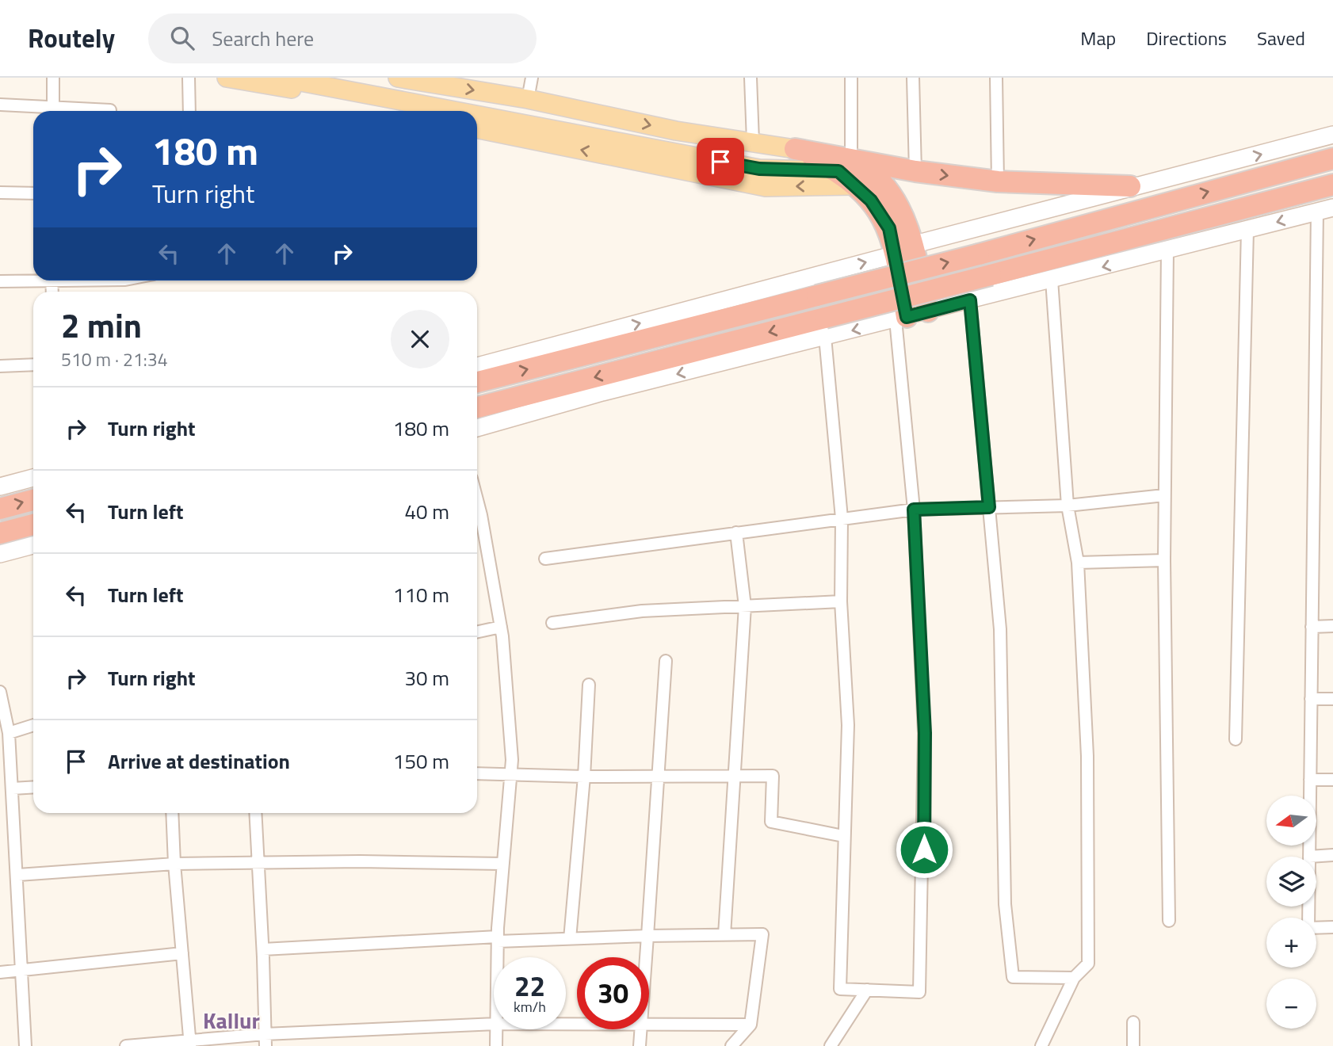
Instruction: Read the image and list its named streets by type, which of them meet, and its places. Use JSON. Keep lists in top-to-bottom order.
{
  "districts": ["Kallur"],
  "north": "left",
  "page": {
    "header": "Routely",
    "search": "Search here",
    "nav": ["Map", "Directions", "Saved"],
    "turn": ["180 m", "Turn right"],
    "heading": ["2 min", "510 m · 21:34"],
    "list": [
      {
        "name": "Turn right",
        "value": "180 m"
      },
      {
        "name": "Turn left",
        "value": "40 m"
      },
      {
        "name": "Turn left",
        "value": "110 m"
      },
      {
        "name": "Turn right",
        "value": "30 m"
      },
      {
        "name": "Arrive at destination",
        "value": "150 m"
      }
    ],
    "map_buttons": ["+", "−"],
    "speed": "22 km/h",
    "limit": "30"
  }
}
